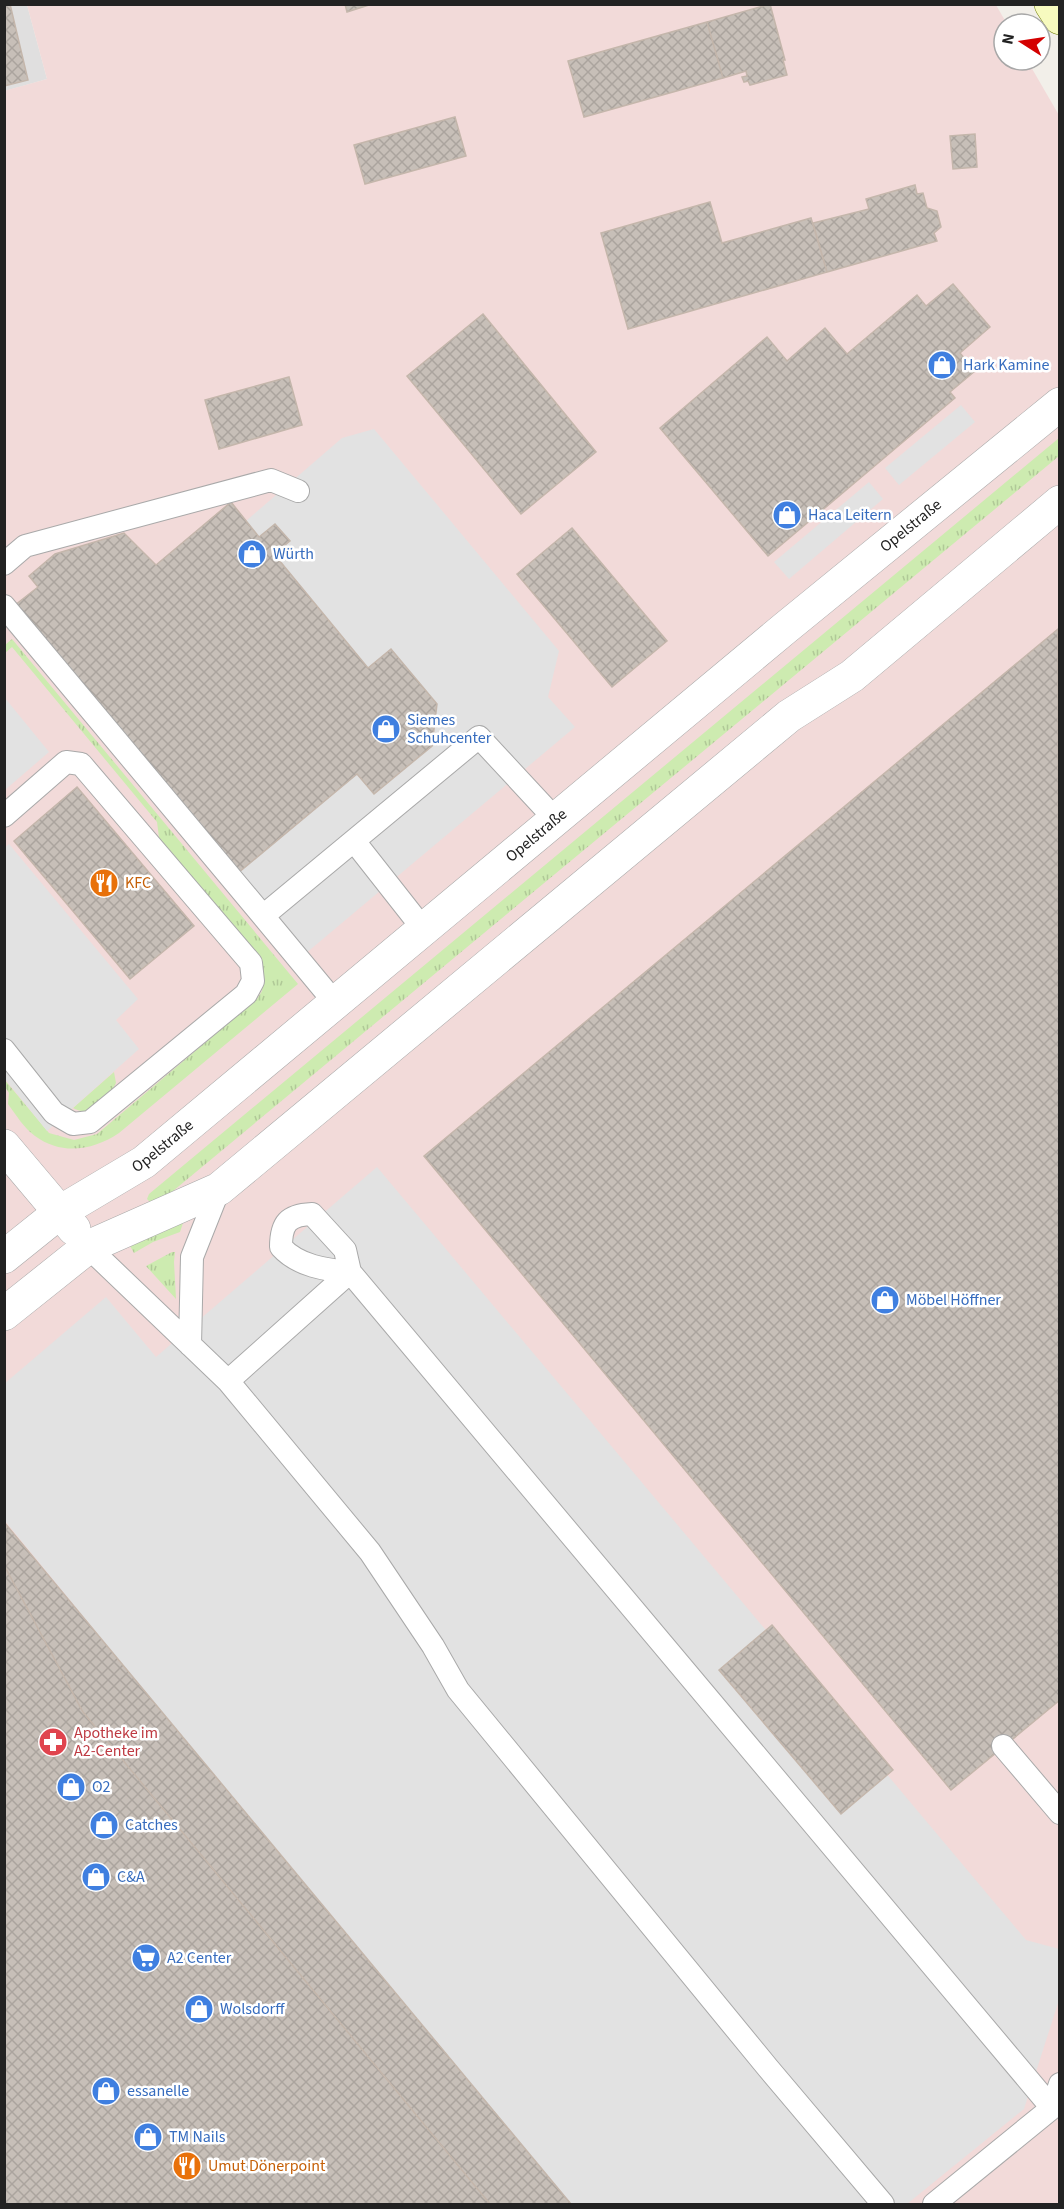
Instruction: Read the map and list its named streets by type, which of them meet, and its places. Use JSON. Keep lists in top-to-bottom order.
{
  "streets": {
    "street": ["Opelstraße"]
  },
  "places": {
    "shop": [
      "Hark Kamine",
      "Haca Leitern",
      "Würth",
      "Siemes Schuhcenter",
      "Möbel Höffner",
      "O2",
      "Catches",
      "C&A",
      "Wolsdorff",
      "essanelle",
      "TM Nails"
    ],
    "restaurant": ["KFC", "Umut Dönerpoint"],
    "pharmacy": ["Apotheke im A2-Center"],
    "supermarket": ["A2 Center"]
  },
  "north": "left"
}
